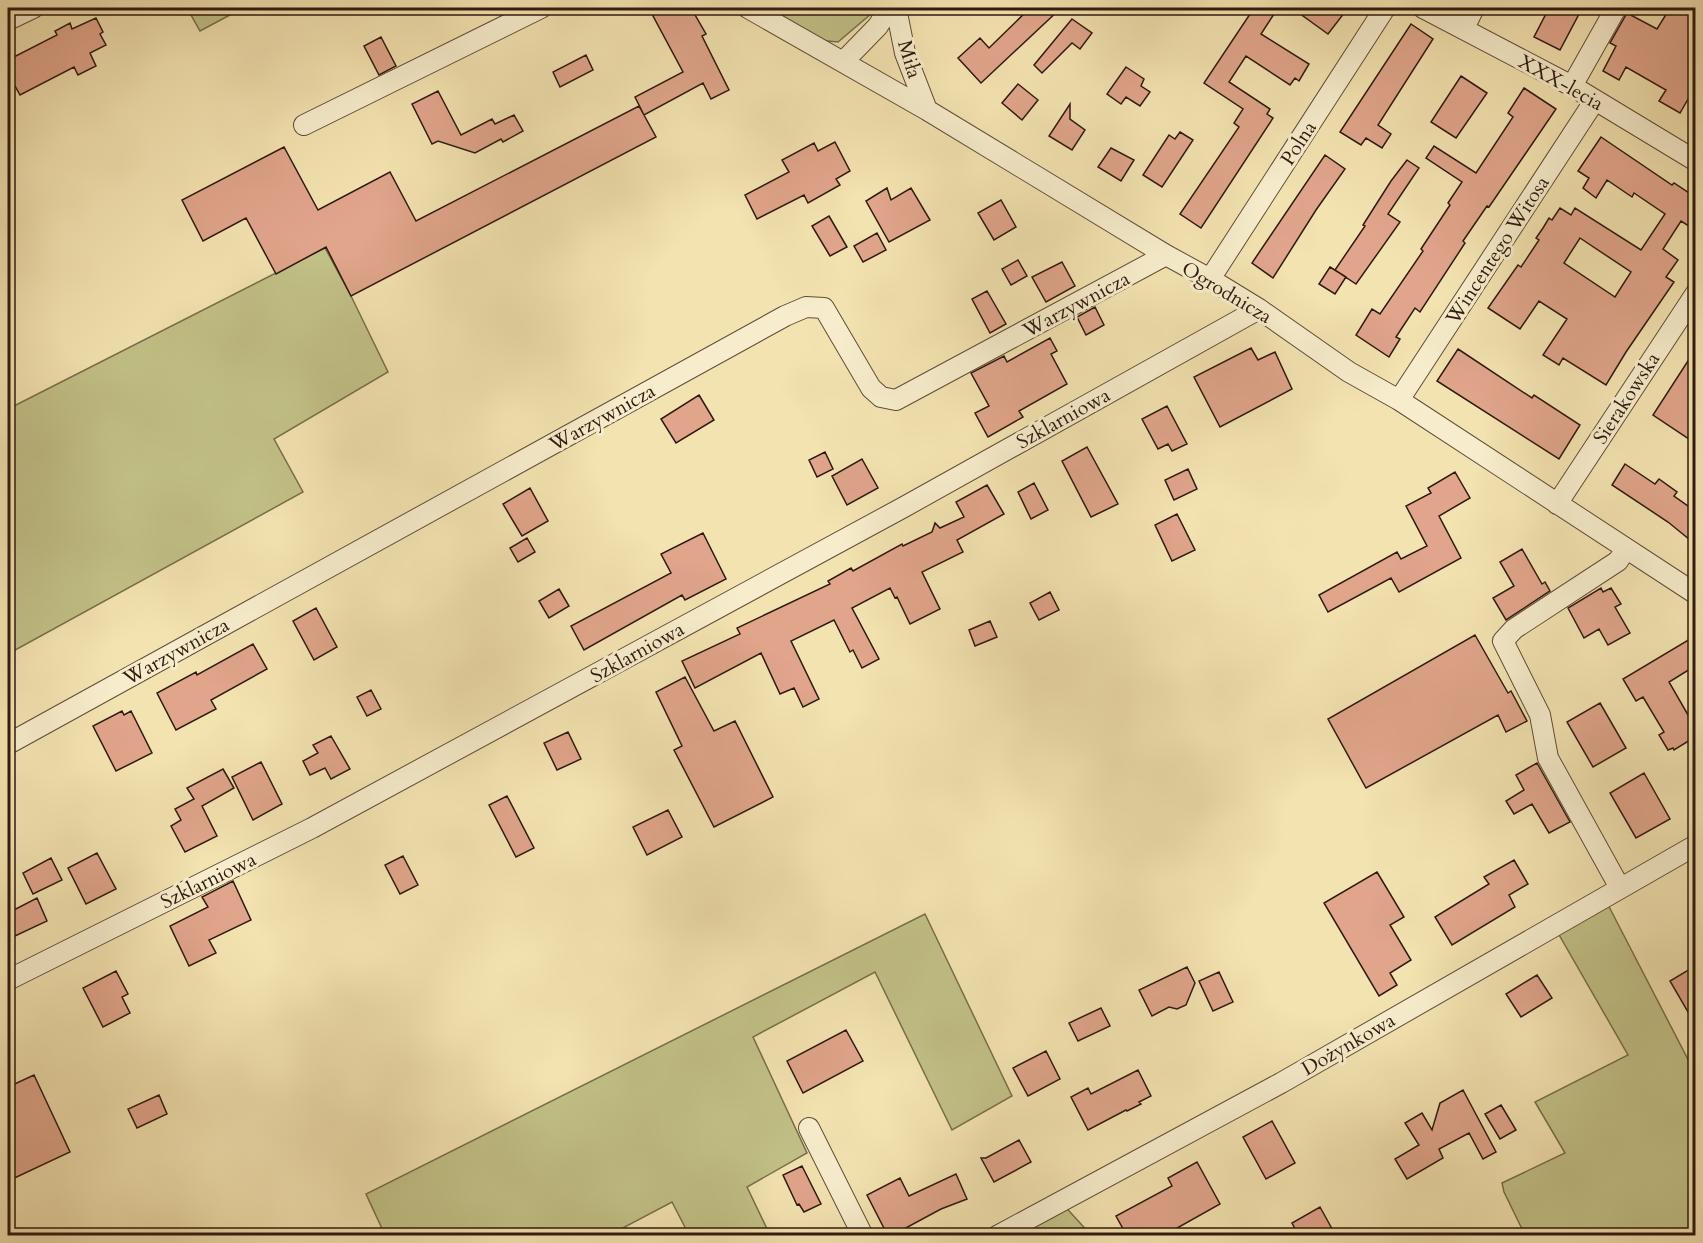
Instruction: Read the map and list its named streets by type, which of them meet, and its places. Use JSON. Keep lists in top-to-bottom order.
{
  "streets": {
    "street": [
      "Miła",
      "XXX-lecia",
      "Polna",
      "Wincentego Witosa",
      "Ogrodnicza",
      "Warzywnicza",
      "Sierakowska",
      "Szklarniowa",
      "Dożynkowa"
    ]
  },
  "crossings": [
    ["Miła", "Ogrodnicza"],
    ["XXX-lecia", "Wincentego Witosa"],
    ["Polna", "Ogrodnicza"],
    ["Wincentego Witosa", "Ogrodnicza"],
    ["Ogrodnicza", "Warzywnicza"],
    ["Ogrodnicza", "Sierakowska"],
    ["Ogrodnicza", "Szklarniowa"]
  ]
}
